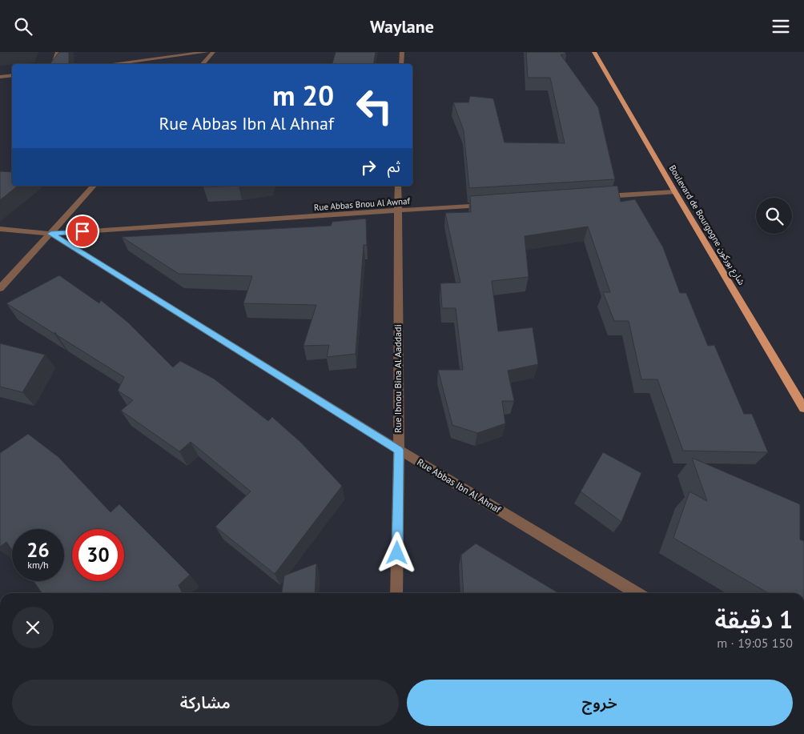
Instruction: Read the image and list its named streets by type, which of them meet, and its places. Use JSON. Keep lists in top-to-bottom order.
{
  "streets": {
    "main road": ["Boulevard de Bourgogne شارع بوركون"],
    "street": ["Rue Abbas Bnou Al Awnaf", "Rue Ibnou Bina Al Aaddadi", "Rue Abbas Ibn Al Ahnaf"]
  },
  "crossings": [
    ["Rue Abbas Bnou Al Awnaf", "Rue Ibnou Bina Al Aaddadi"],
    ["Rue Abbas Bnou Al Awnaf", "Rue Abbas Ibn Al Ahnaf"],
    ["Rue Ibnou Bina Al Aaddadi", "Rue Abbas Ibn Al Ahnaf"]
  ],
  "page": {
    "header": "Waylane",
    "turn": ["20 m", "Rue Abbas Ibn Al Ahnaf"],
    "then": "ثم",
    "speed": "26 km/h",
    "limit": "30",
    "heading": ["1 دقيقة", "150 m · 19:05"],
    "buttons": ["خروج", "مشاركة"]
  }
}
